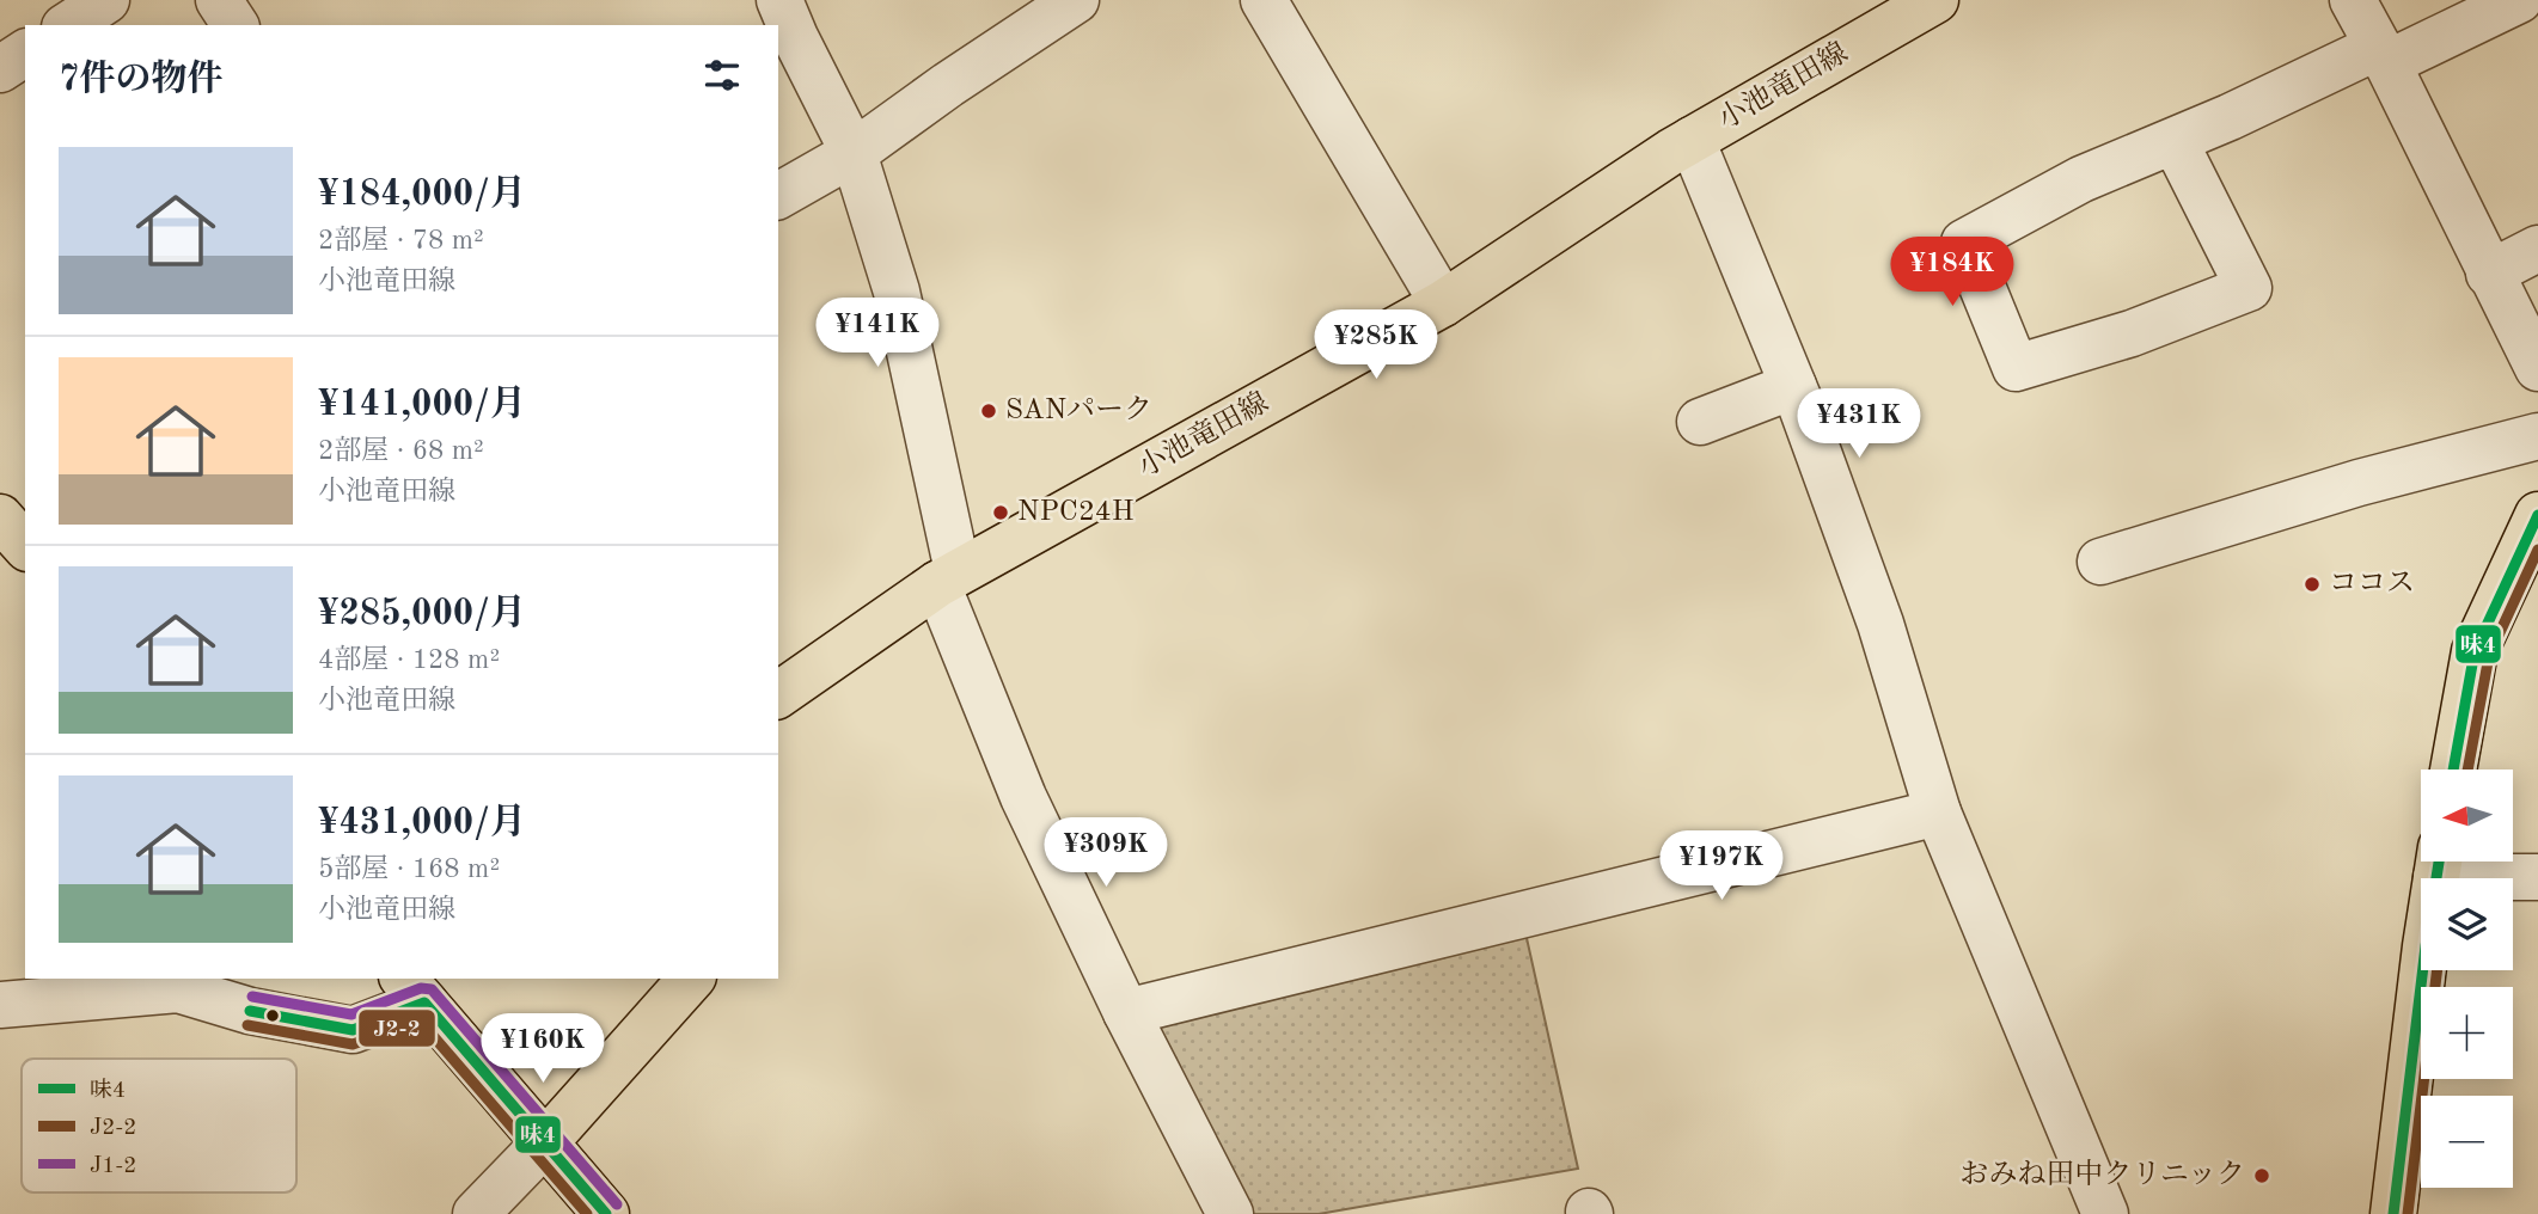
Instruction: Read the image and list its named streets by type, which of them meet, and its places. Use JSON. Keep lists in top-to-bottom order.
{
  "streets": {
    "main road": ["小池竜田線"]
  },
  "places": [
    "SANパーク",
    "NPC24H",
    "ココス",
    "おみね田中クリニック"
  ],
  "lines": ["transit line 味4", "transit line J2-2", "transit line J1-2"],
  "legend": ["味4", "J2-2", "J1-2"],
  "north": "left",
  "page": {
    "heading": "7件の物件",
    "list": [
      {
        "name": "¥184,000/月",
        "note": "2部屋 · 78 m² · 小池竜田線"
      },
      {
        "name": "¥141,000/月",
        "note": "2部屋 · 68 m² · 小池竜田線"
      },
      {
        "name": "¥285,000/月",
        "note": "4部屋 · 128 m² · 小池竜田線"
      },
      {
        "name": "¥431,000/月",
        "note": "5部屋 · 168 m² · 小池竜田線"
      }
    ],
    "price": [
      "¥184K",
      "¥141K",
      "¥285K",
      "¥431K",
      "¥309K",
      "¥197K",
      "¥160K"
    ],
    "map_buttons": ["+", "−"]
  }
}
